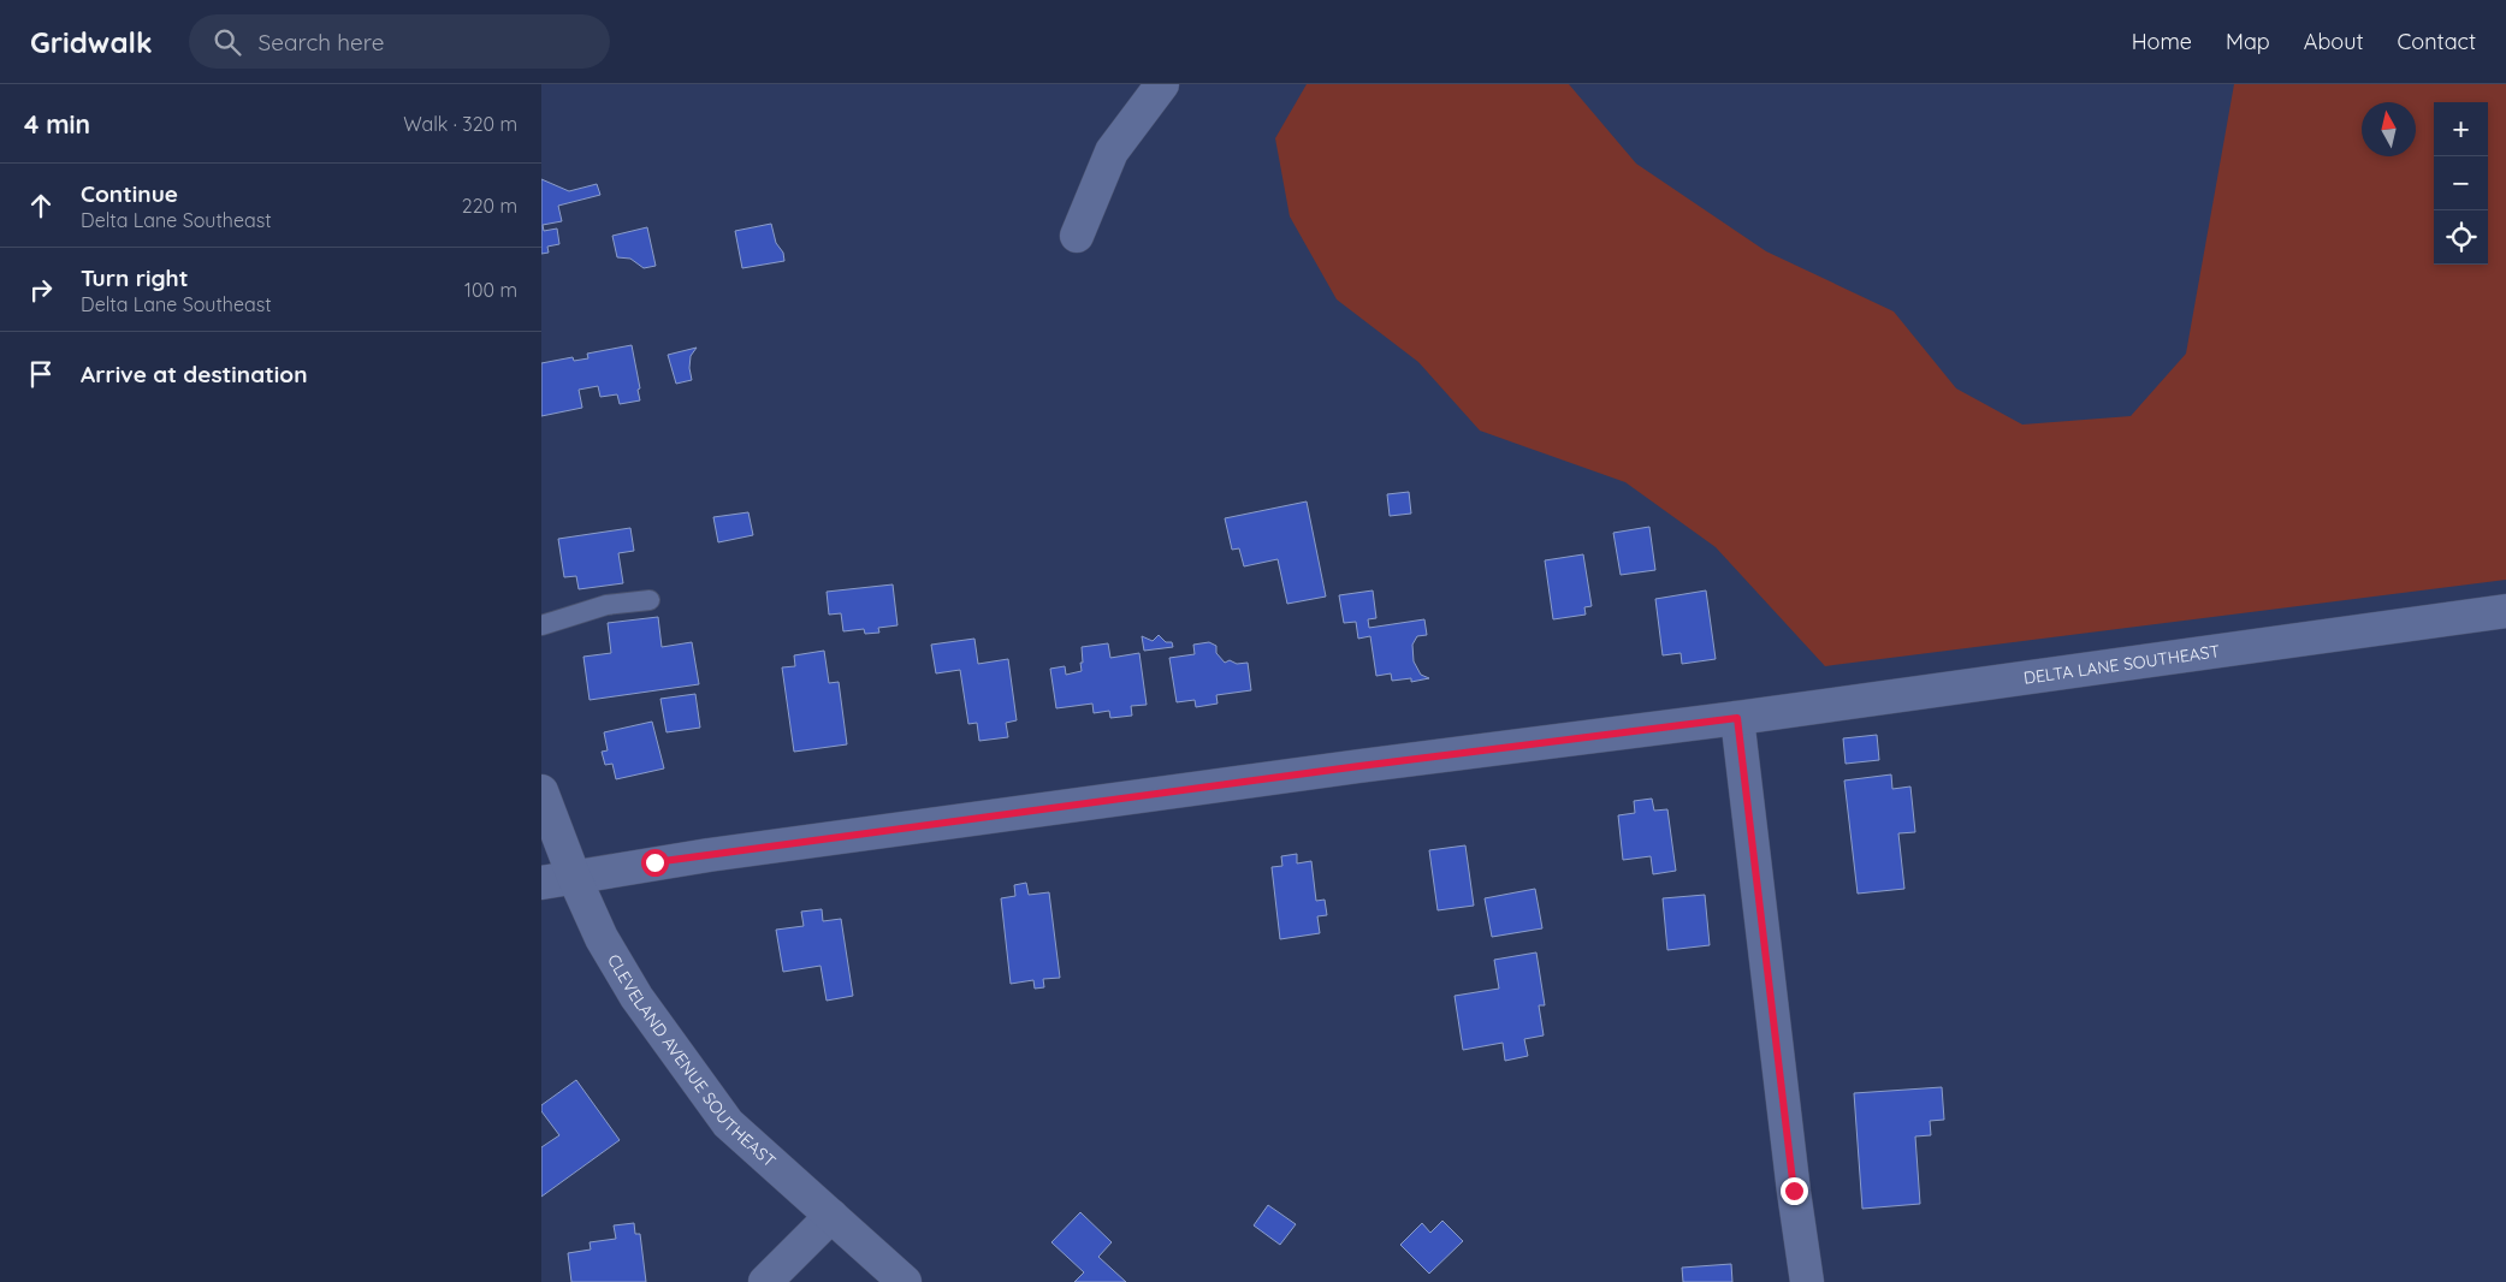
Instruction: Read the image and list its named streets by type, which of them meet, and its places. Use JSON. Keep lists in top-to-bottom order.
{
  "streets": {
    "street": ["DELTA LANE SOUTHEAST", "CLEVELAND AVENUE SOUTHEAST"]
  },
  "crossings": [
    ["DELTA LANE SOUTHEAST", "CLEVELAND AVENUE SOUTHEAST"]
  ],
  "north": "top",
  "page": {
    "header": "Gridwalk",
    "search": "Search here",
    "nav": [
      "Home",
      "Map",
      "About",
      "Contact"
    ],
    "heading": ["4 min", "Walk · 320 m"],
    "map_buttons": ["+", "−"],
    "list": [
      ["Continue", "Delta Lane Southeast", "220 m"],
      ["Turn right", "Delta Lane Southeast", "100 m"],
      "Arrive at destination"
    ]
  }
}
